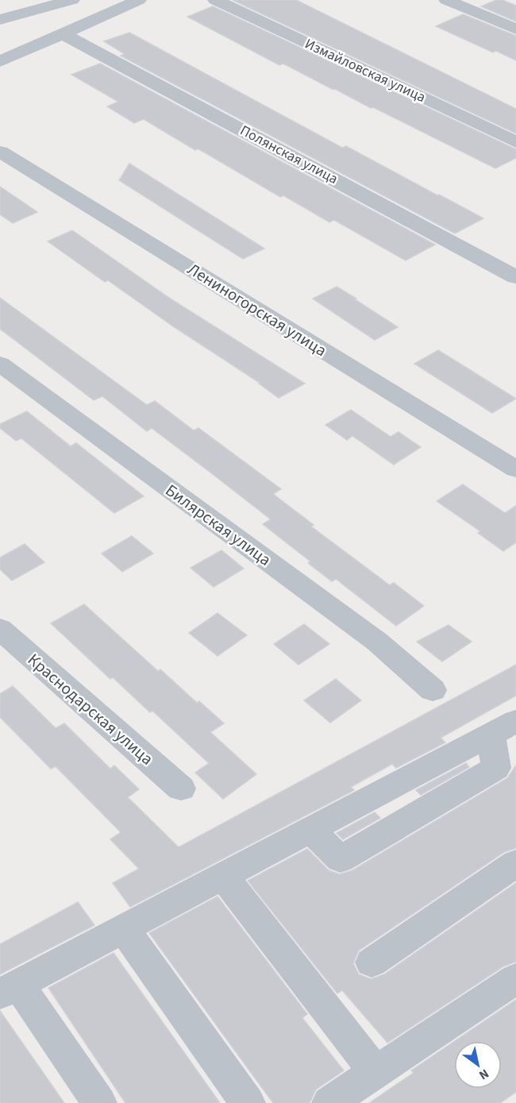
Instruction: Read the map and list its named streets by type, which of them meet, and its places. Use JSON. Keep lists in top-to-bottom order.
{
  "streets": {
    "street": [
      "Измайловская улица",
      "Полянская улица",
      "Лениногорская улица",
      "Билярская улица",
      "Краснодарская улица"
    ]
  },
  "north": "bottom right"
}
